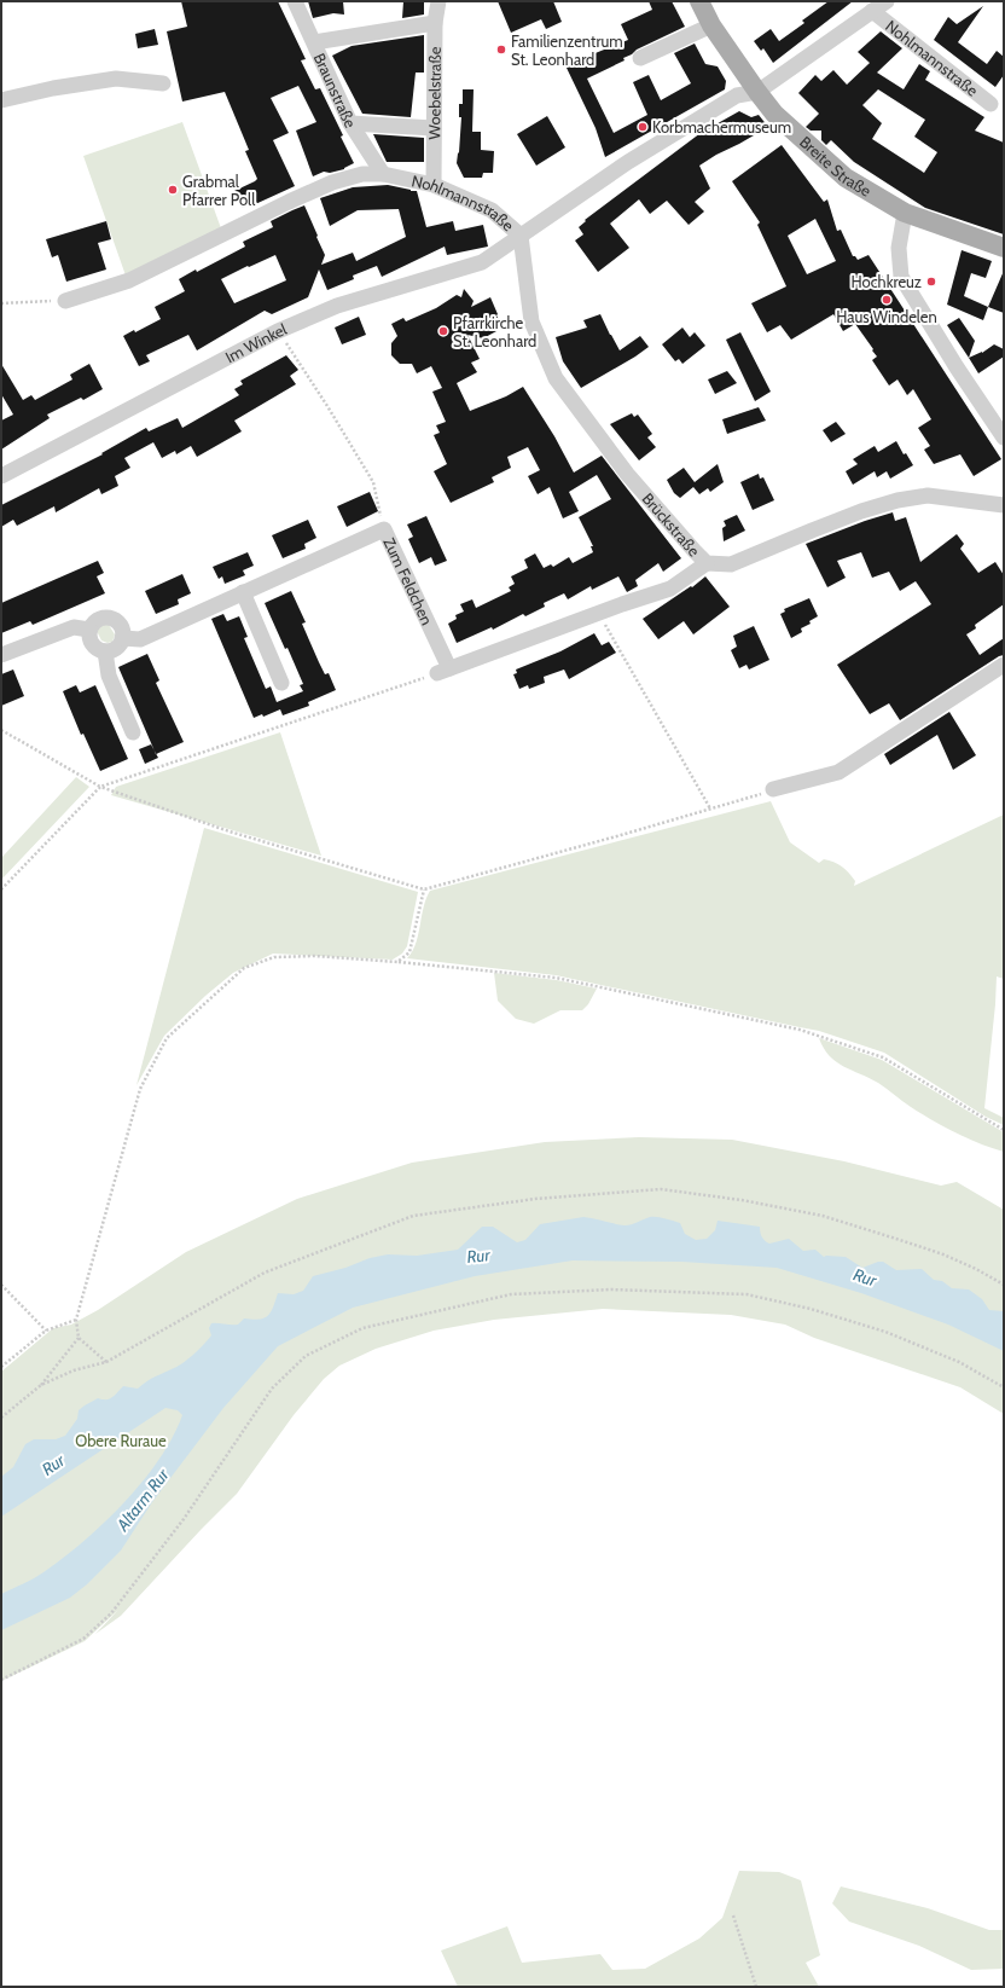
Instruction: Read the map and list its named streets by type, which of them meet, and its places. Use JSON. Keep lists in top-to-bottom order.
{
  "streets": {
    "main road": ["Breite Straße"],
    "street": [
      "Nohlmannstraße",
      "Braunstraße",
      "Woebelstraße",
      "Im Winkel",
      "Brückstraße",
      "Zum Feldchen"
    ]
  },
  "crossings": [
    ["Nohlmannstraße", "Braunstraße"],
    ["Nohlmannstraße", "Woebelstraße"],
    ["Nohlmannstraße", "Breite Straße"],
    ["Nohlmannstraße", "Im Winkel"],
    ["Nohlmannstraße", "Brückstraße"],
    ["Im Winkel", "Brückstraße"]
  ],
  "water": ["Rur", "Altarm Rur"],
  "parks": ["Obere Ruraue"],
  "places": [
    "Familienzentrum St. Leonhard",
    "Korbmachermuseum",
    "Grabmal Pfarrer Poll",
    "Hochkreuz",
    "Haus Windelen",
    "Pfarrkirche St. Leonhard"
  ]
}
